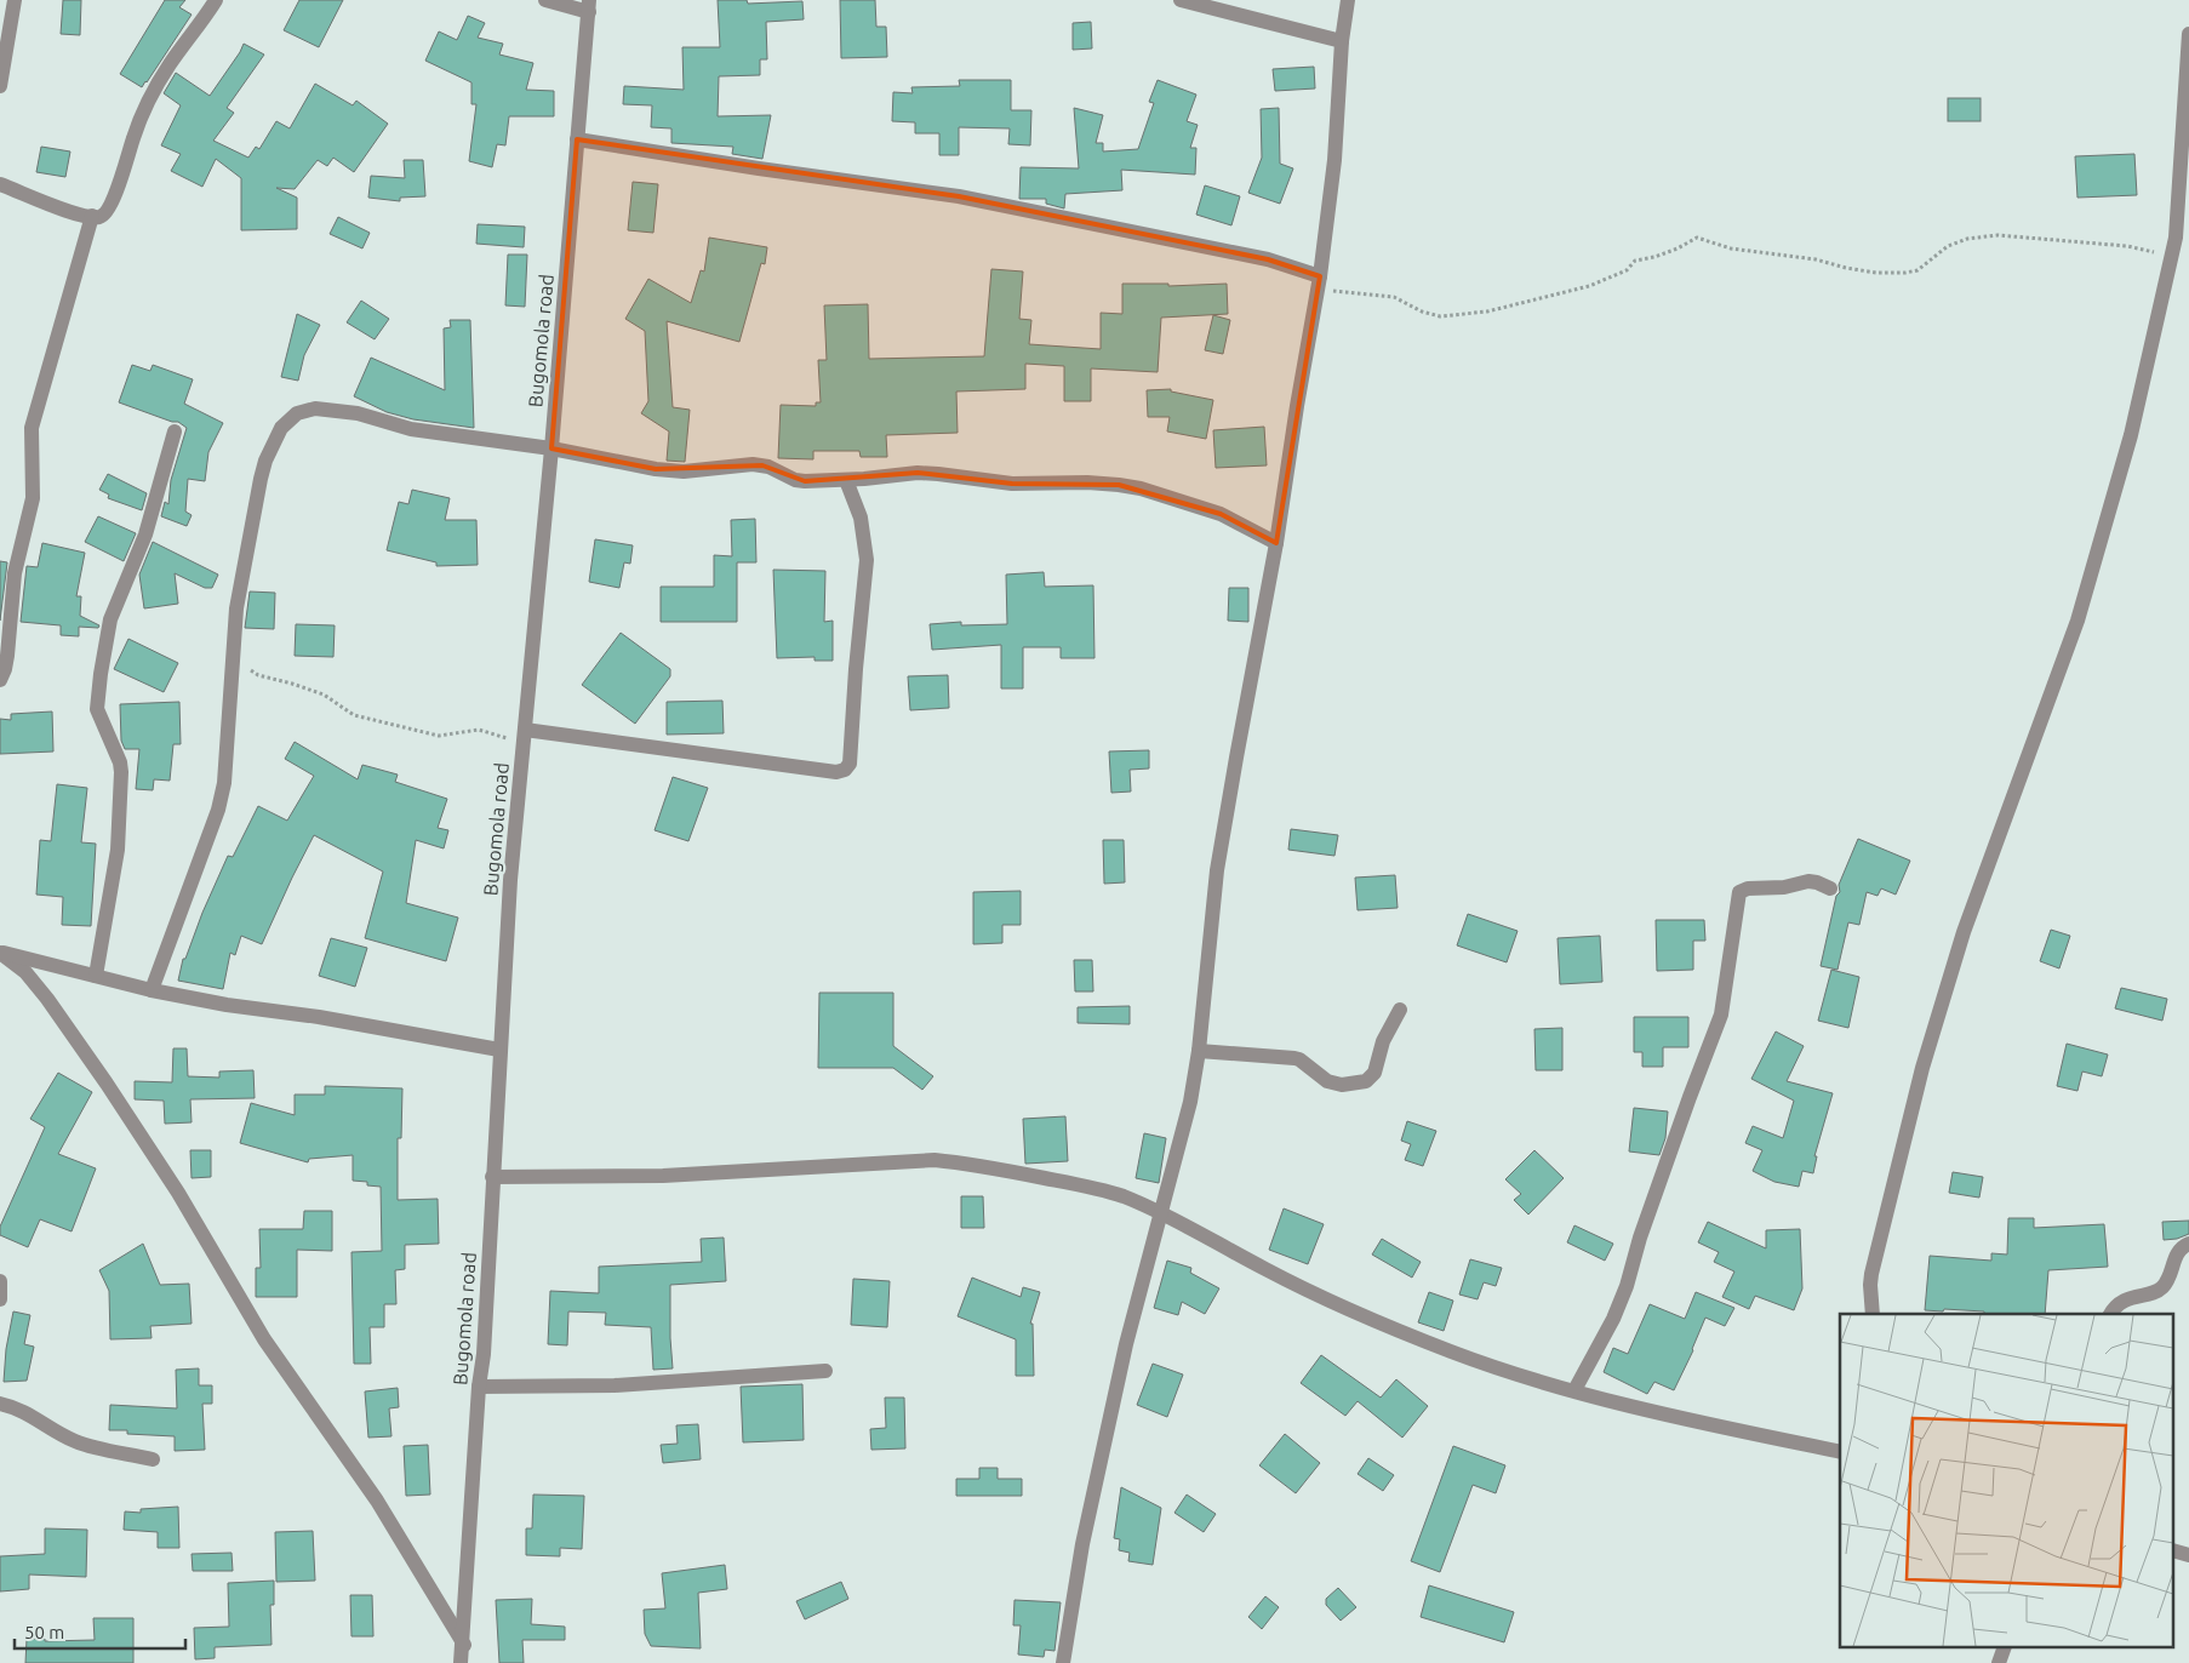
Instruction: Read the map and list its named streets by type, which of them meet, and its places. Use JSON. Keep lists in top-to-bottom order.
{
  "streets": {
    "street": ["Bugomola road"]
  },
  "scale_bar": "50 m"
}
